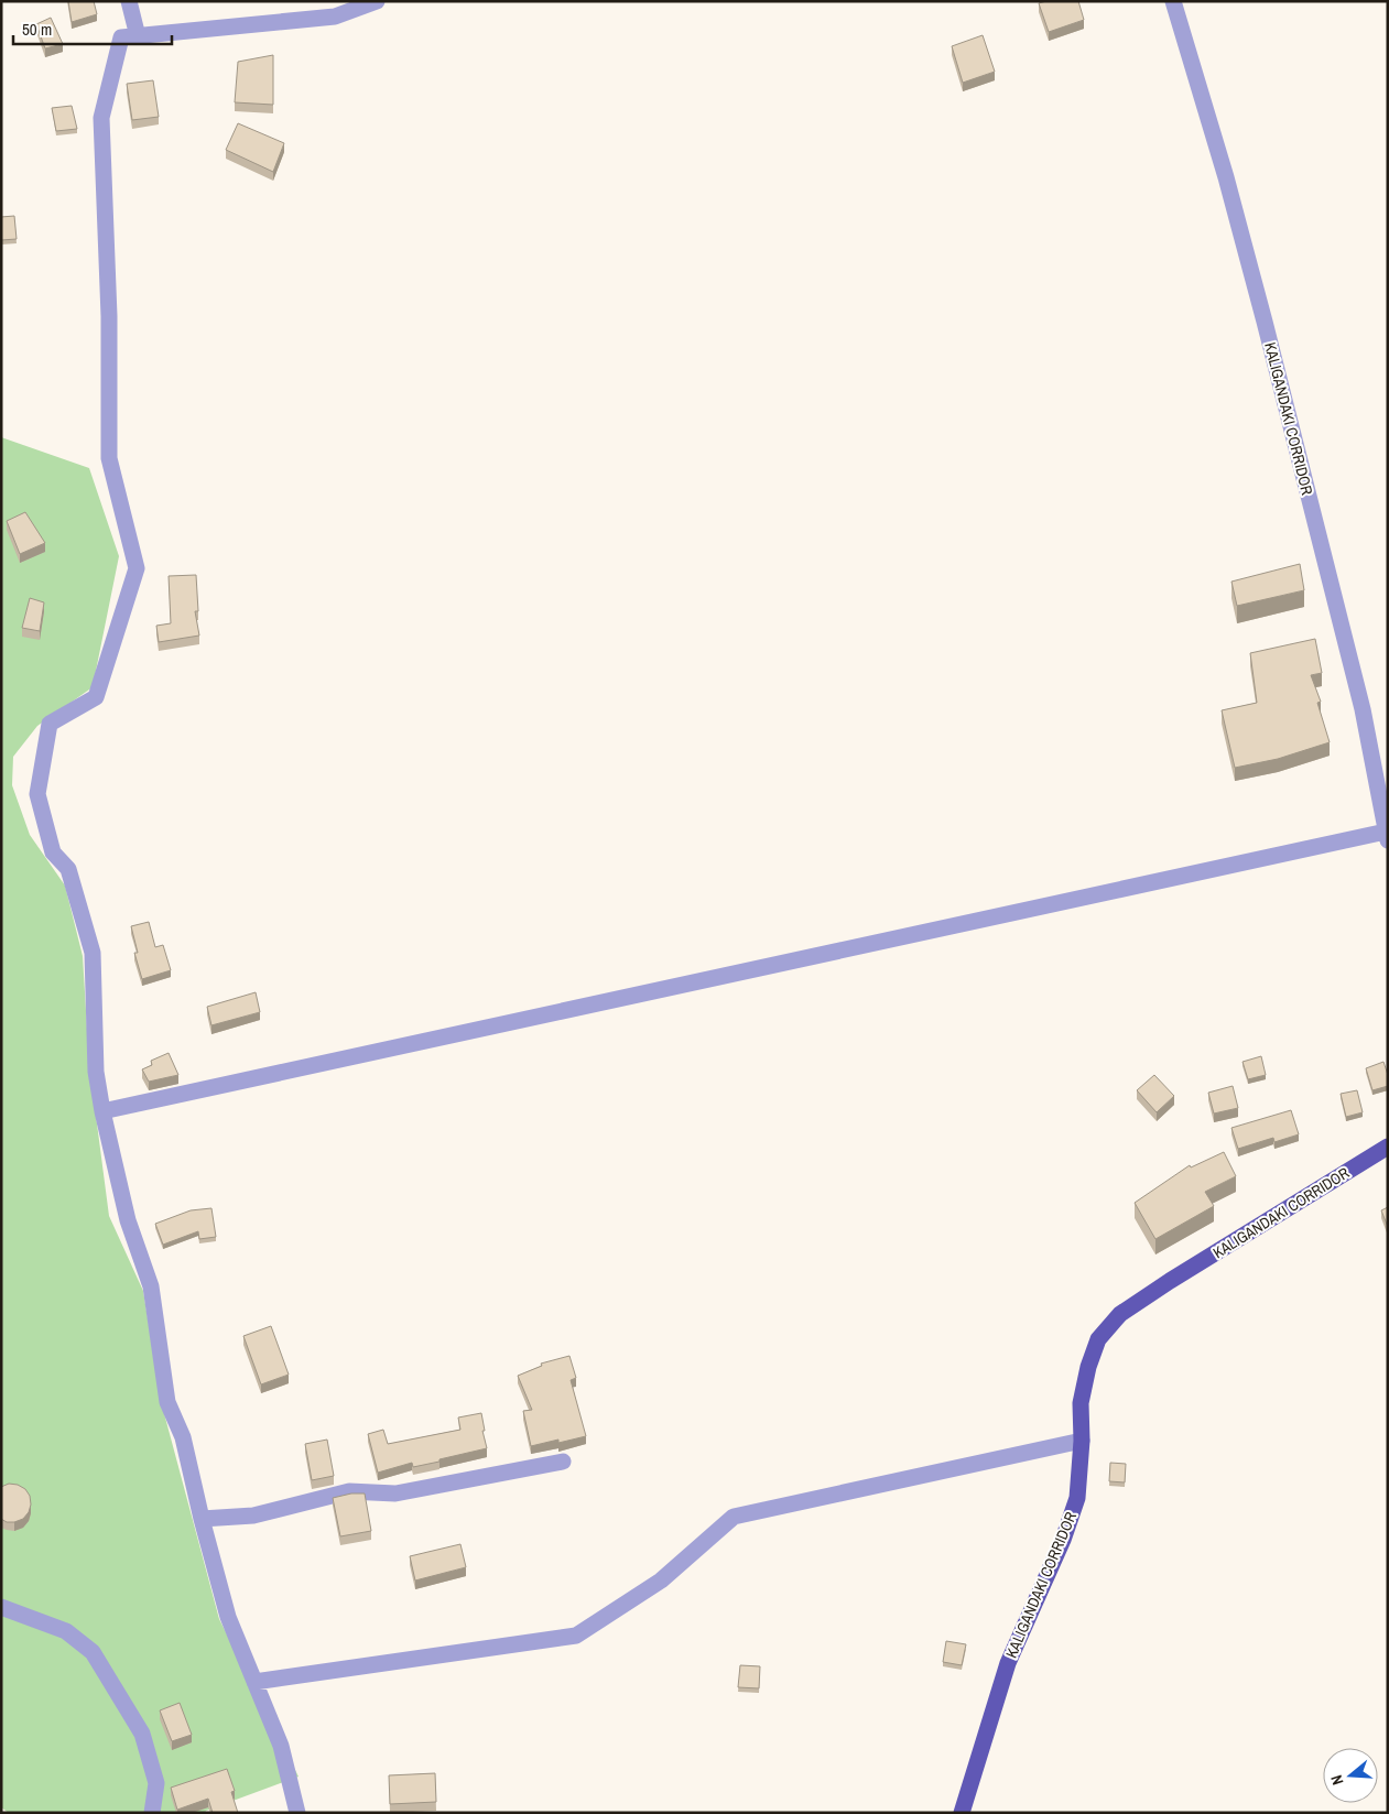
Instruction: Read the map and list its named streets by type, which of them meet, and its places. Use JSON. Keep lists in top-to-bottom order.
{
  "streets": {
    "main road": ["KALIGANDAKI CORRIDOR"]
  },
  "scale_bar": "50 m",
  "north": "left"
}
